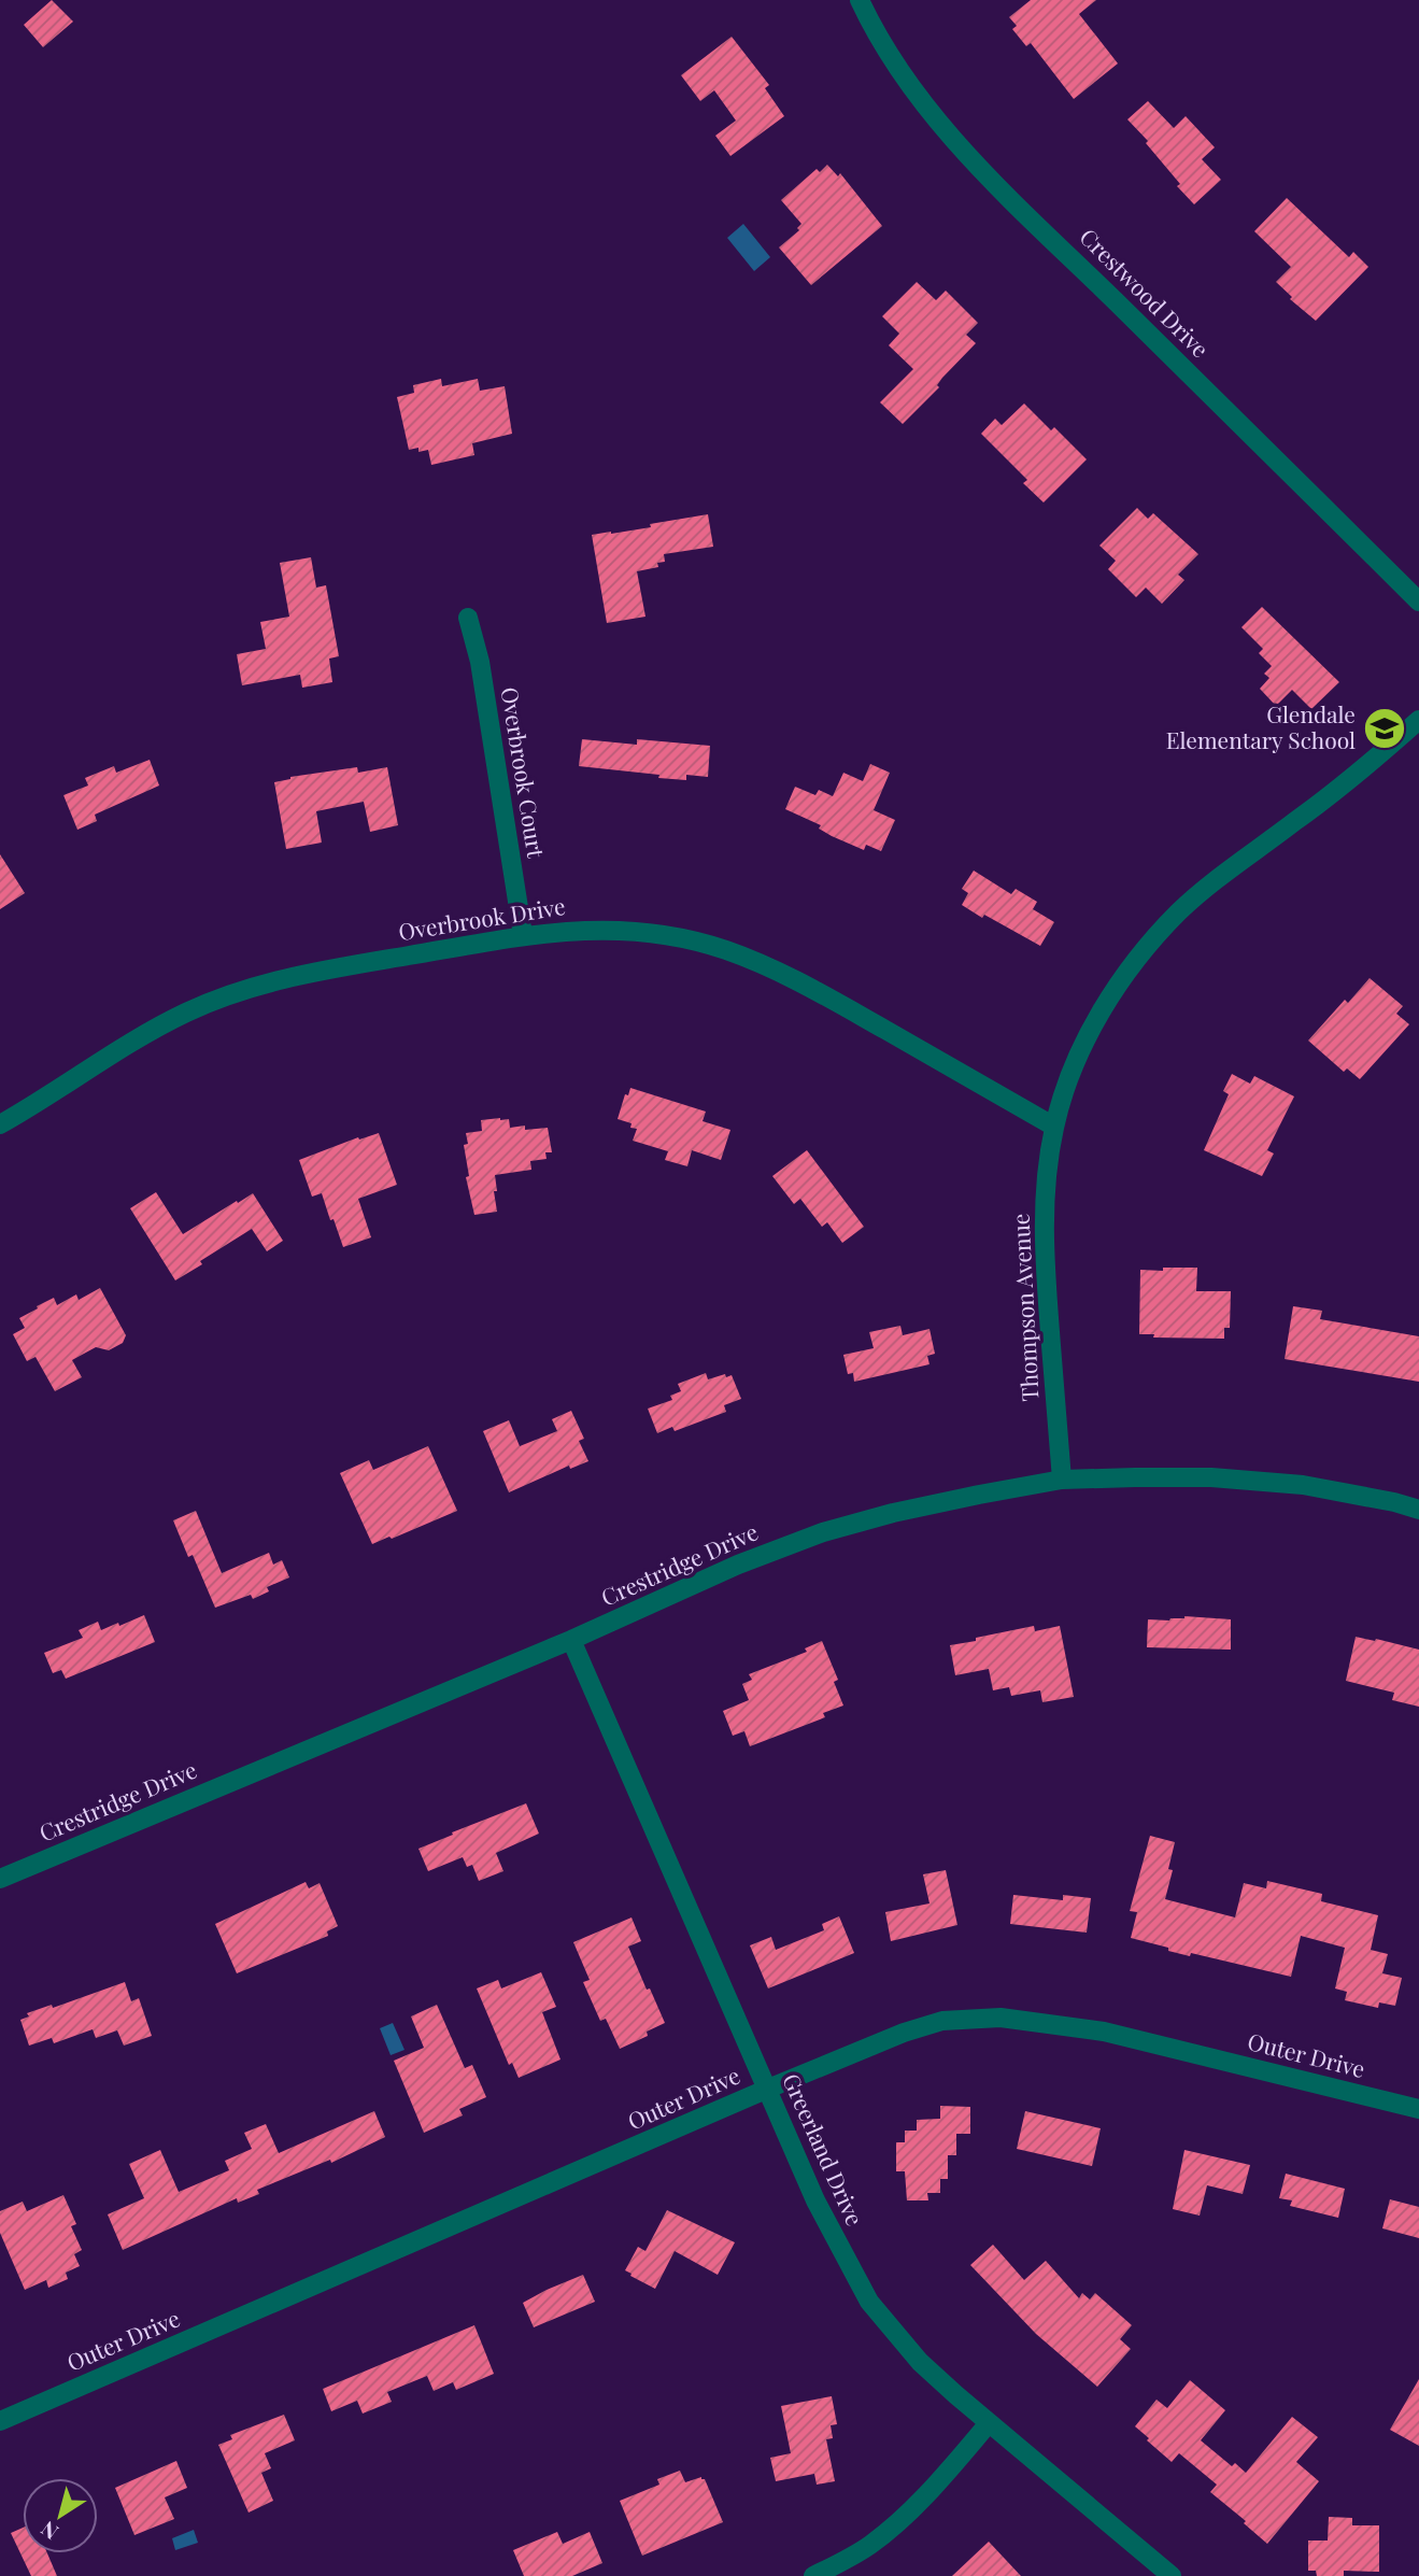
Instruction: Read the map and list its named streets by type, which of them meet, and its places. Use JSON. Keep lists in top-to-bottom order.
{
  "streets": {
    "street": [
      "Crestwood Drive",
      "Overbrook Court",
      "Overbrook Drive",
      "Thompson Avenue",
      "Crestridge Drive",
      "Outer Drive",
      "Greerland Drive"
    ]
  },
  "crossings": [
    ["Overbrook Court", "Overbrook Drive"],
    ["Overbrook Drive", "Thompson Avenue"],
    ["Thompson Avenue", "Crestridge Drive"],
    ["Crestridge Drive", "Greerland Drive"],
    ["Outer Drive", "Greerland Drive"]
  ],
  "places": {
    "school or university": ["Glendale Elementary School"]
  },
  "north": "bottom left"
}
